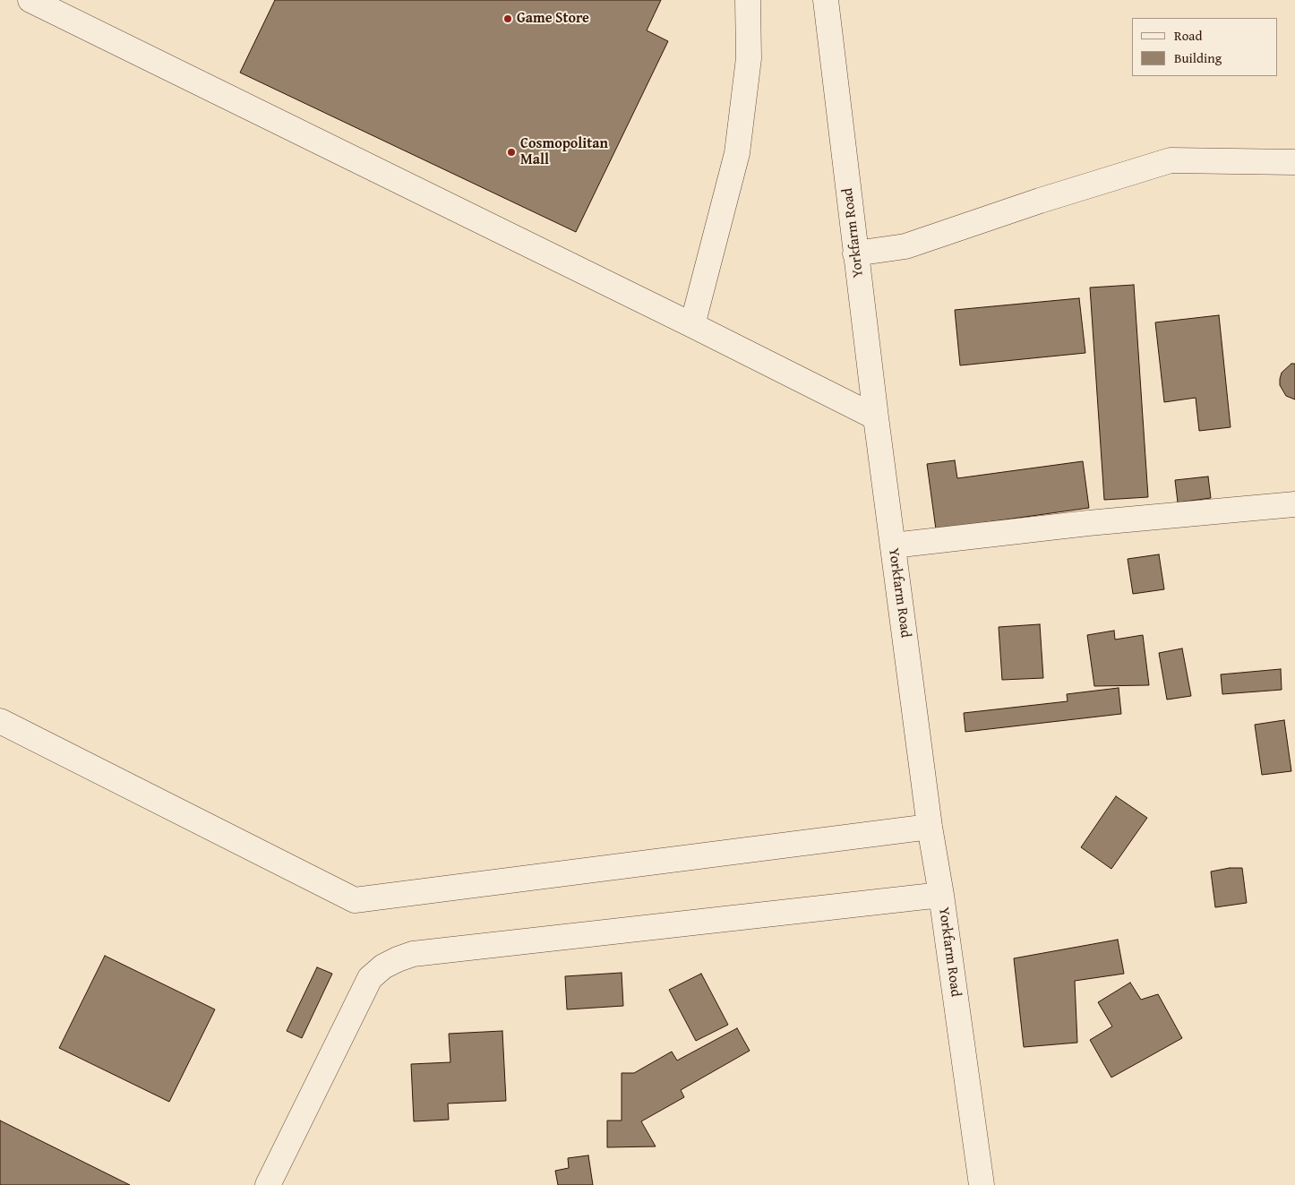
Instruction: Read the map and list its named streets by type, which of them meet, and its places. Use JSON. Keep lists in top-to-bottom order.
{
  "streets": {
    "street": ["Yorkfarm Road"]
  },
  "places": ["Game Store", "Cosmopolitan Mall"],
  "legend": ["Road", "Building"]
}
